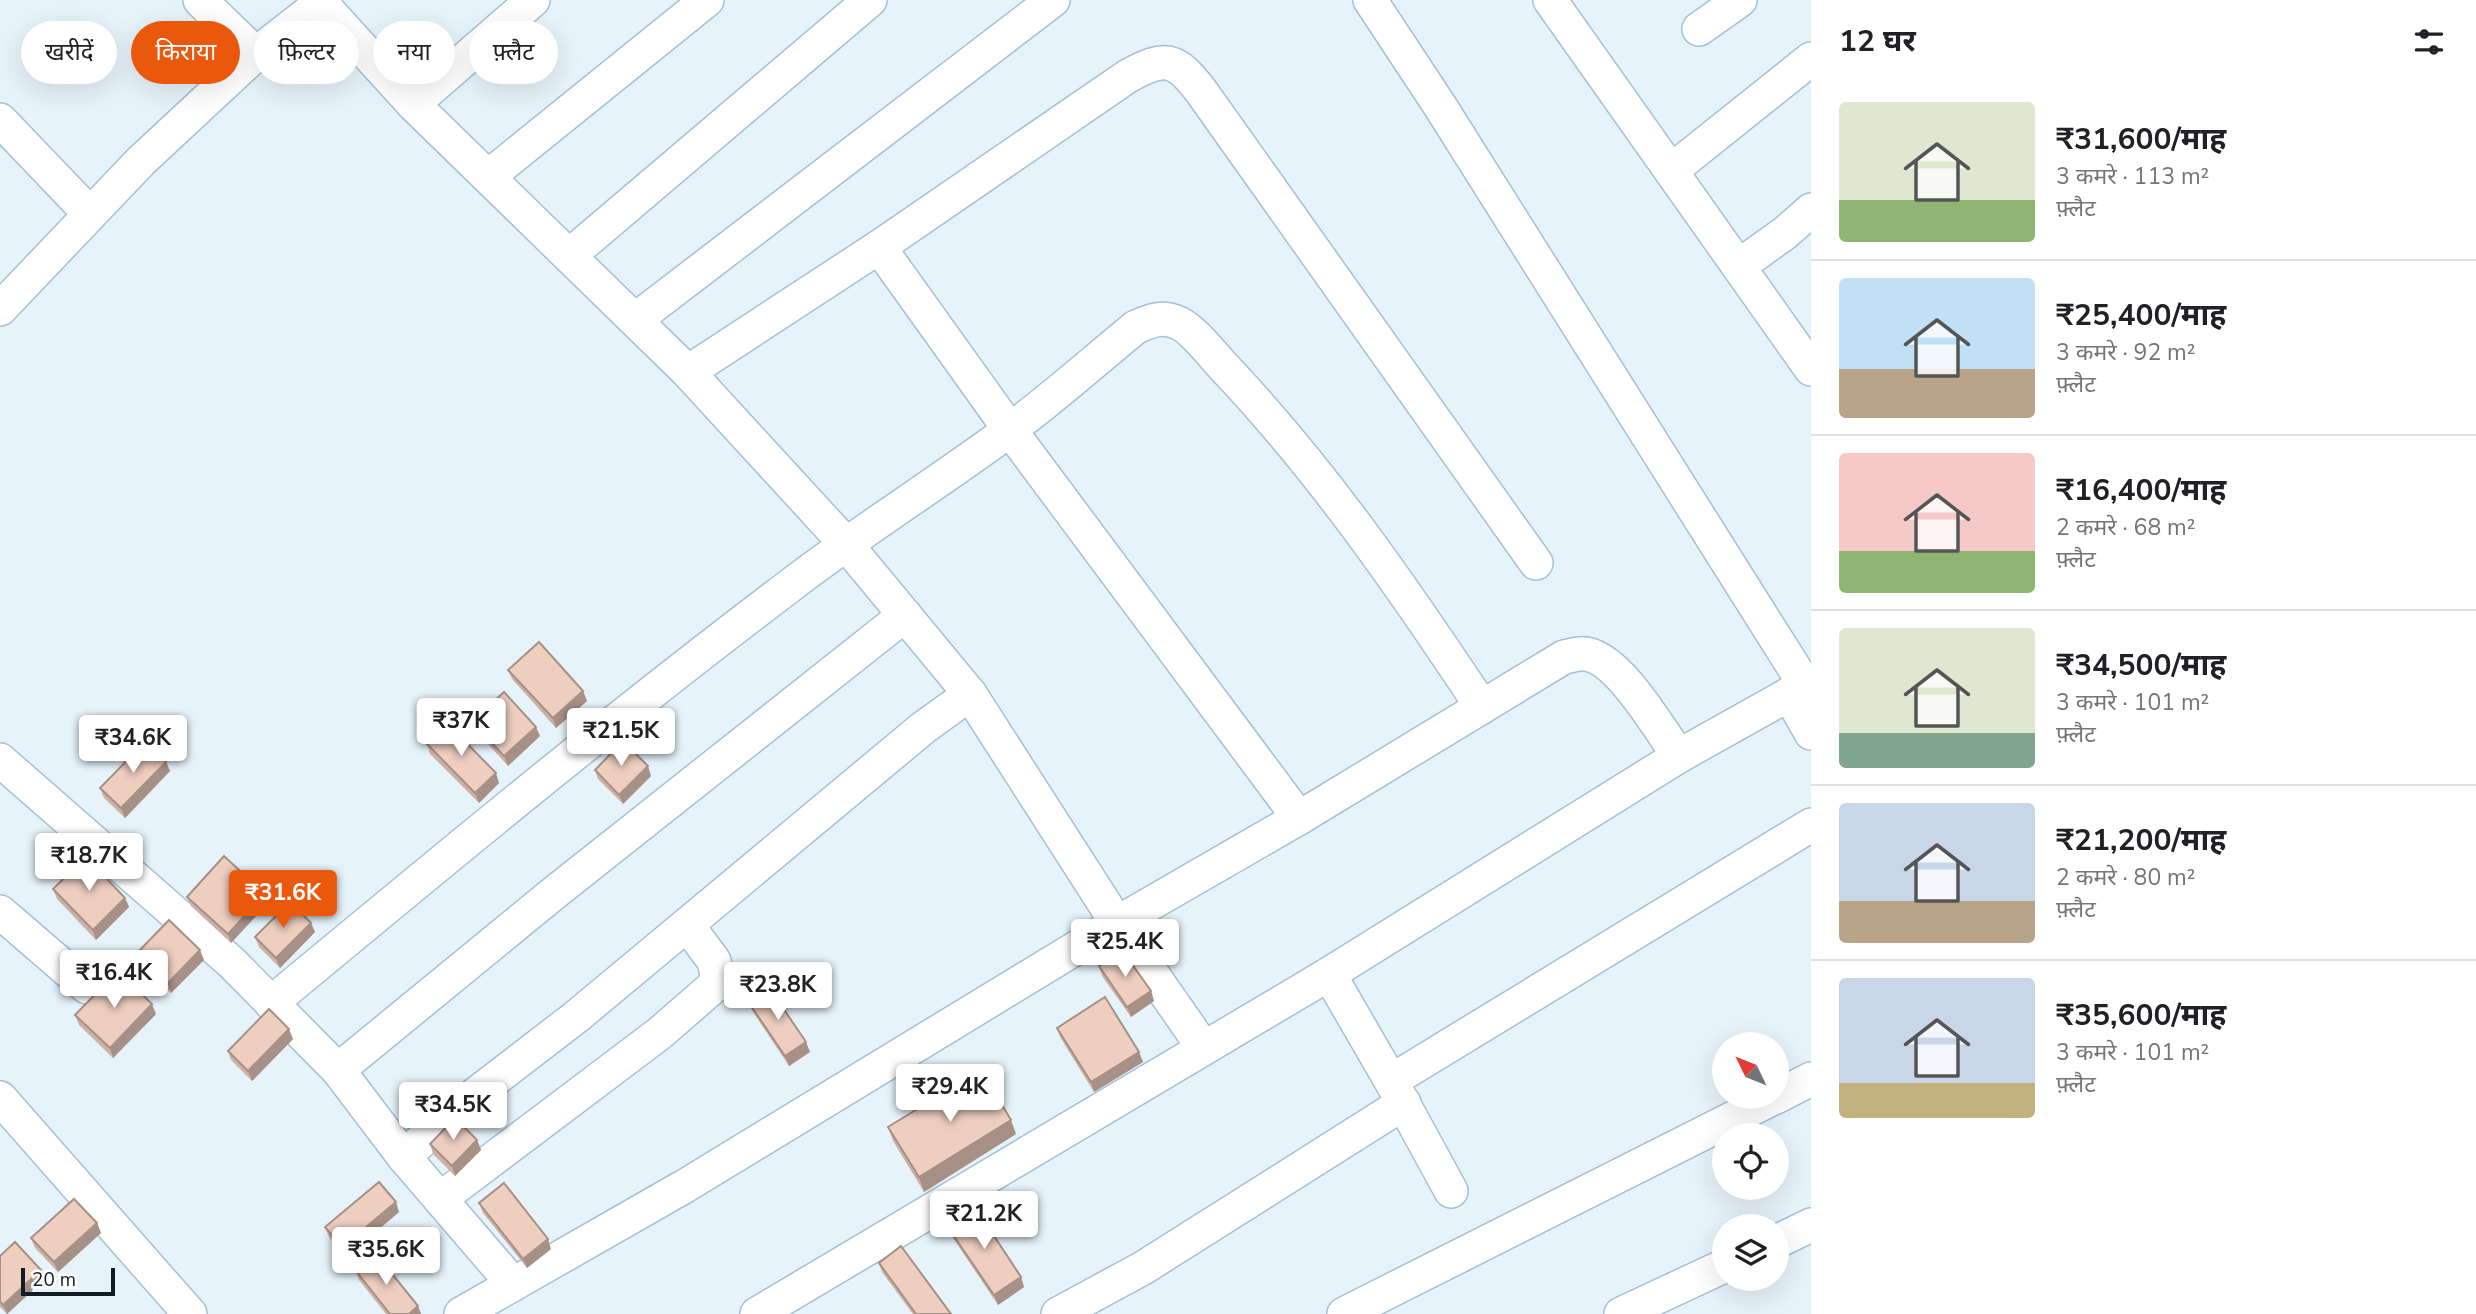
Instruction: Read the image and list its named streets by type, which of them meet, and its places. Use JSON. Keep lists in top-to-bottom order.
{
  "scale_bar": "20 m",
  "north": "top left",
  "page": {
    "heading": "12 घर",
    "chip": [
      "खरीदें",
      "किराया",
      "फ़िल्टर",
      "नया",
      "फ़्लैट"
    ],
    "list": [
      {
        "name": "₹31,600/माह",
        "note": "3 कमरे · 113 m² · फ़्लैट"
      },
      {
        "name": "₹25,400/माह",
        "note": "3 कमरे · 92 m² · फ़्लैट"
      },
      {
        "name": "₹16,400/माह",
        "note": "2 कमरे · 68 m² · फ़्लैट"
      },
      {
        "name": "₹34,500/माह",
        "note": "3 कमरे · 101 m² · फ़्लैट"
      },
      {
        "name": "₹21,200/माह",
        "note": "2 कमरे · 80 m² · फ़्लैट"
      },
      {
        "name": "₹35,600/माह",
        "note": "3 कमरे · 101 m² · फ़्लैट"
      }
    ],
    "price": [
      "₹37K",
      "₹21.5K",
      "₹34.6K",
      "₹18.7K",
      "₹31.6K",
      "₹25.4K",
      "₹16.4K",
      "₹23.8K",
      "₹29.4K",
      "₹34.5K",
      "₹21.2K",
      "₹35.6K"
    ],
    "scale": "20 m"
  }
}
